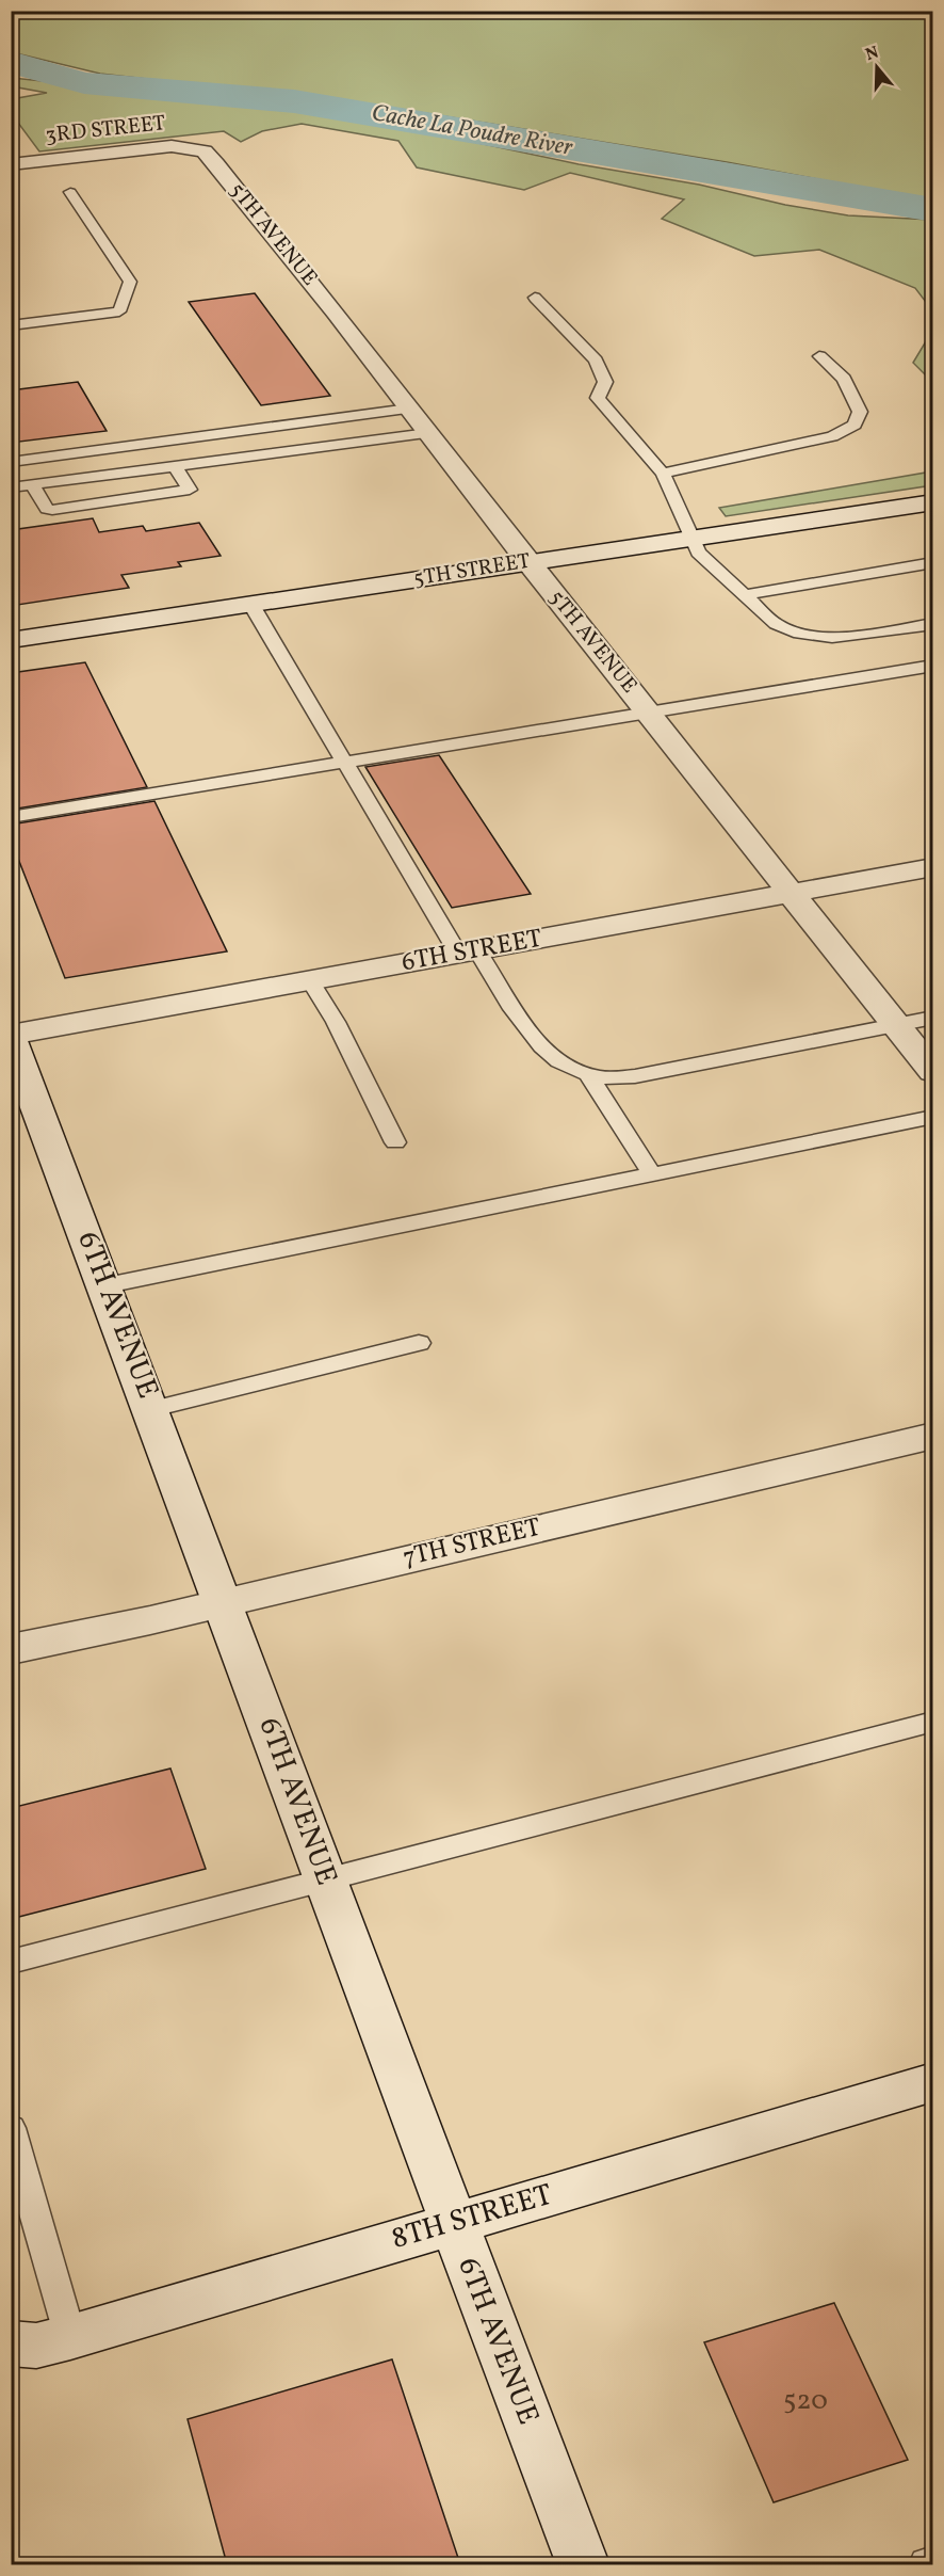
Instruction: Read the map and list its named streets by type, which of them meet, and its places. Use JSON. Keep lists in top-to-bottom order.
{
  "streets": {
    "street": [
      "3RD STREET",
      "5TH AVENUE",
      "5TH STREET",
      "6TH STREET",
      "6TH AVENUE",
      "7TH STREET",
      "8TH STREET"
    ]
  },
  "crossings": [
    ["3RD STREET", "5TH AVENUE"],
    ["5TH AVENUE", "5TH STREET"],
    ["5TH AVENUE", "6TH STREET"],
    ["6TH STREET", "6TH AVENUE"],
    ["6TH AVENUE", "7TH STREET"],
    ["6TH AVENUE", "8TH STREET"]
  ],
  "water": ["Cache La Poudre River"],
  "house_numbers": ["520"],
  "north": "top"
}
